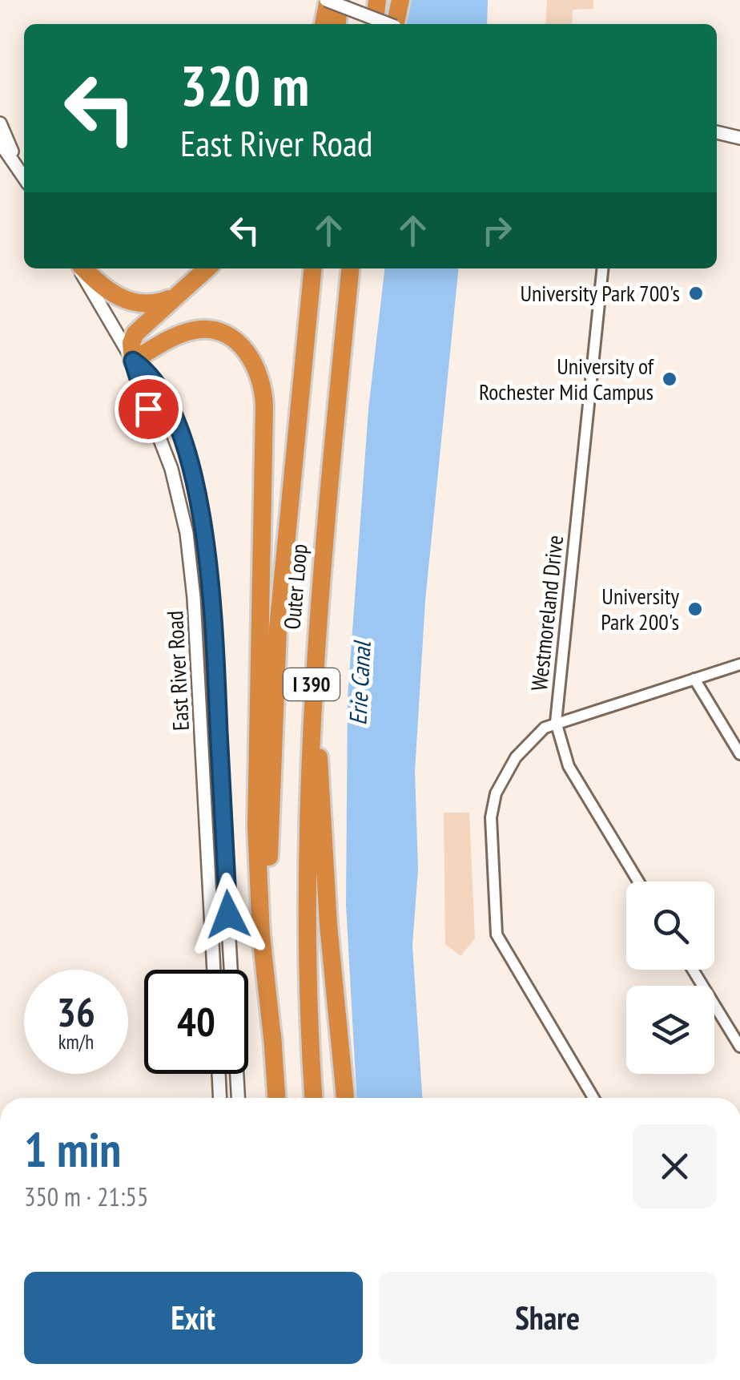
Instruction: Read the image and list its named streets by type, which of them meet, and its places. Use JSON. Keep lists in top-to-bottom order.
{
  "streets": {
    "highway": ["Outer Loop", "I 390"],
    "street": ["Westmoreland Drive", "East River Road"]
  },
  "water": ["Erie Canal"],
  "places": ["University Park 700's", "University of Rochester Mid Campus", "University Park 200's"],
  "page": {
    "turn": ["320 m", "East River Road"],
    "speed": "36 km/h",
    "limit": "40",
    "heading": ["1 min", "350 m · 21:55"],
    "buttons": ["Exit", "Share"]
  }
}
